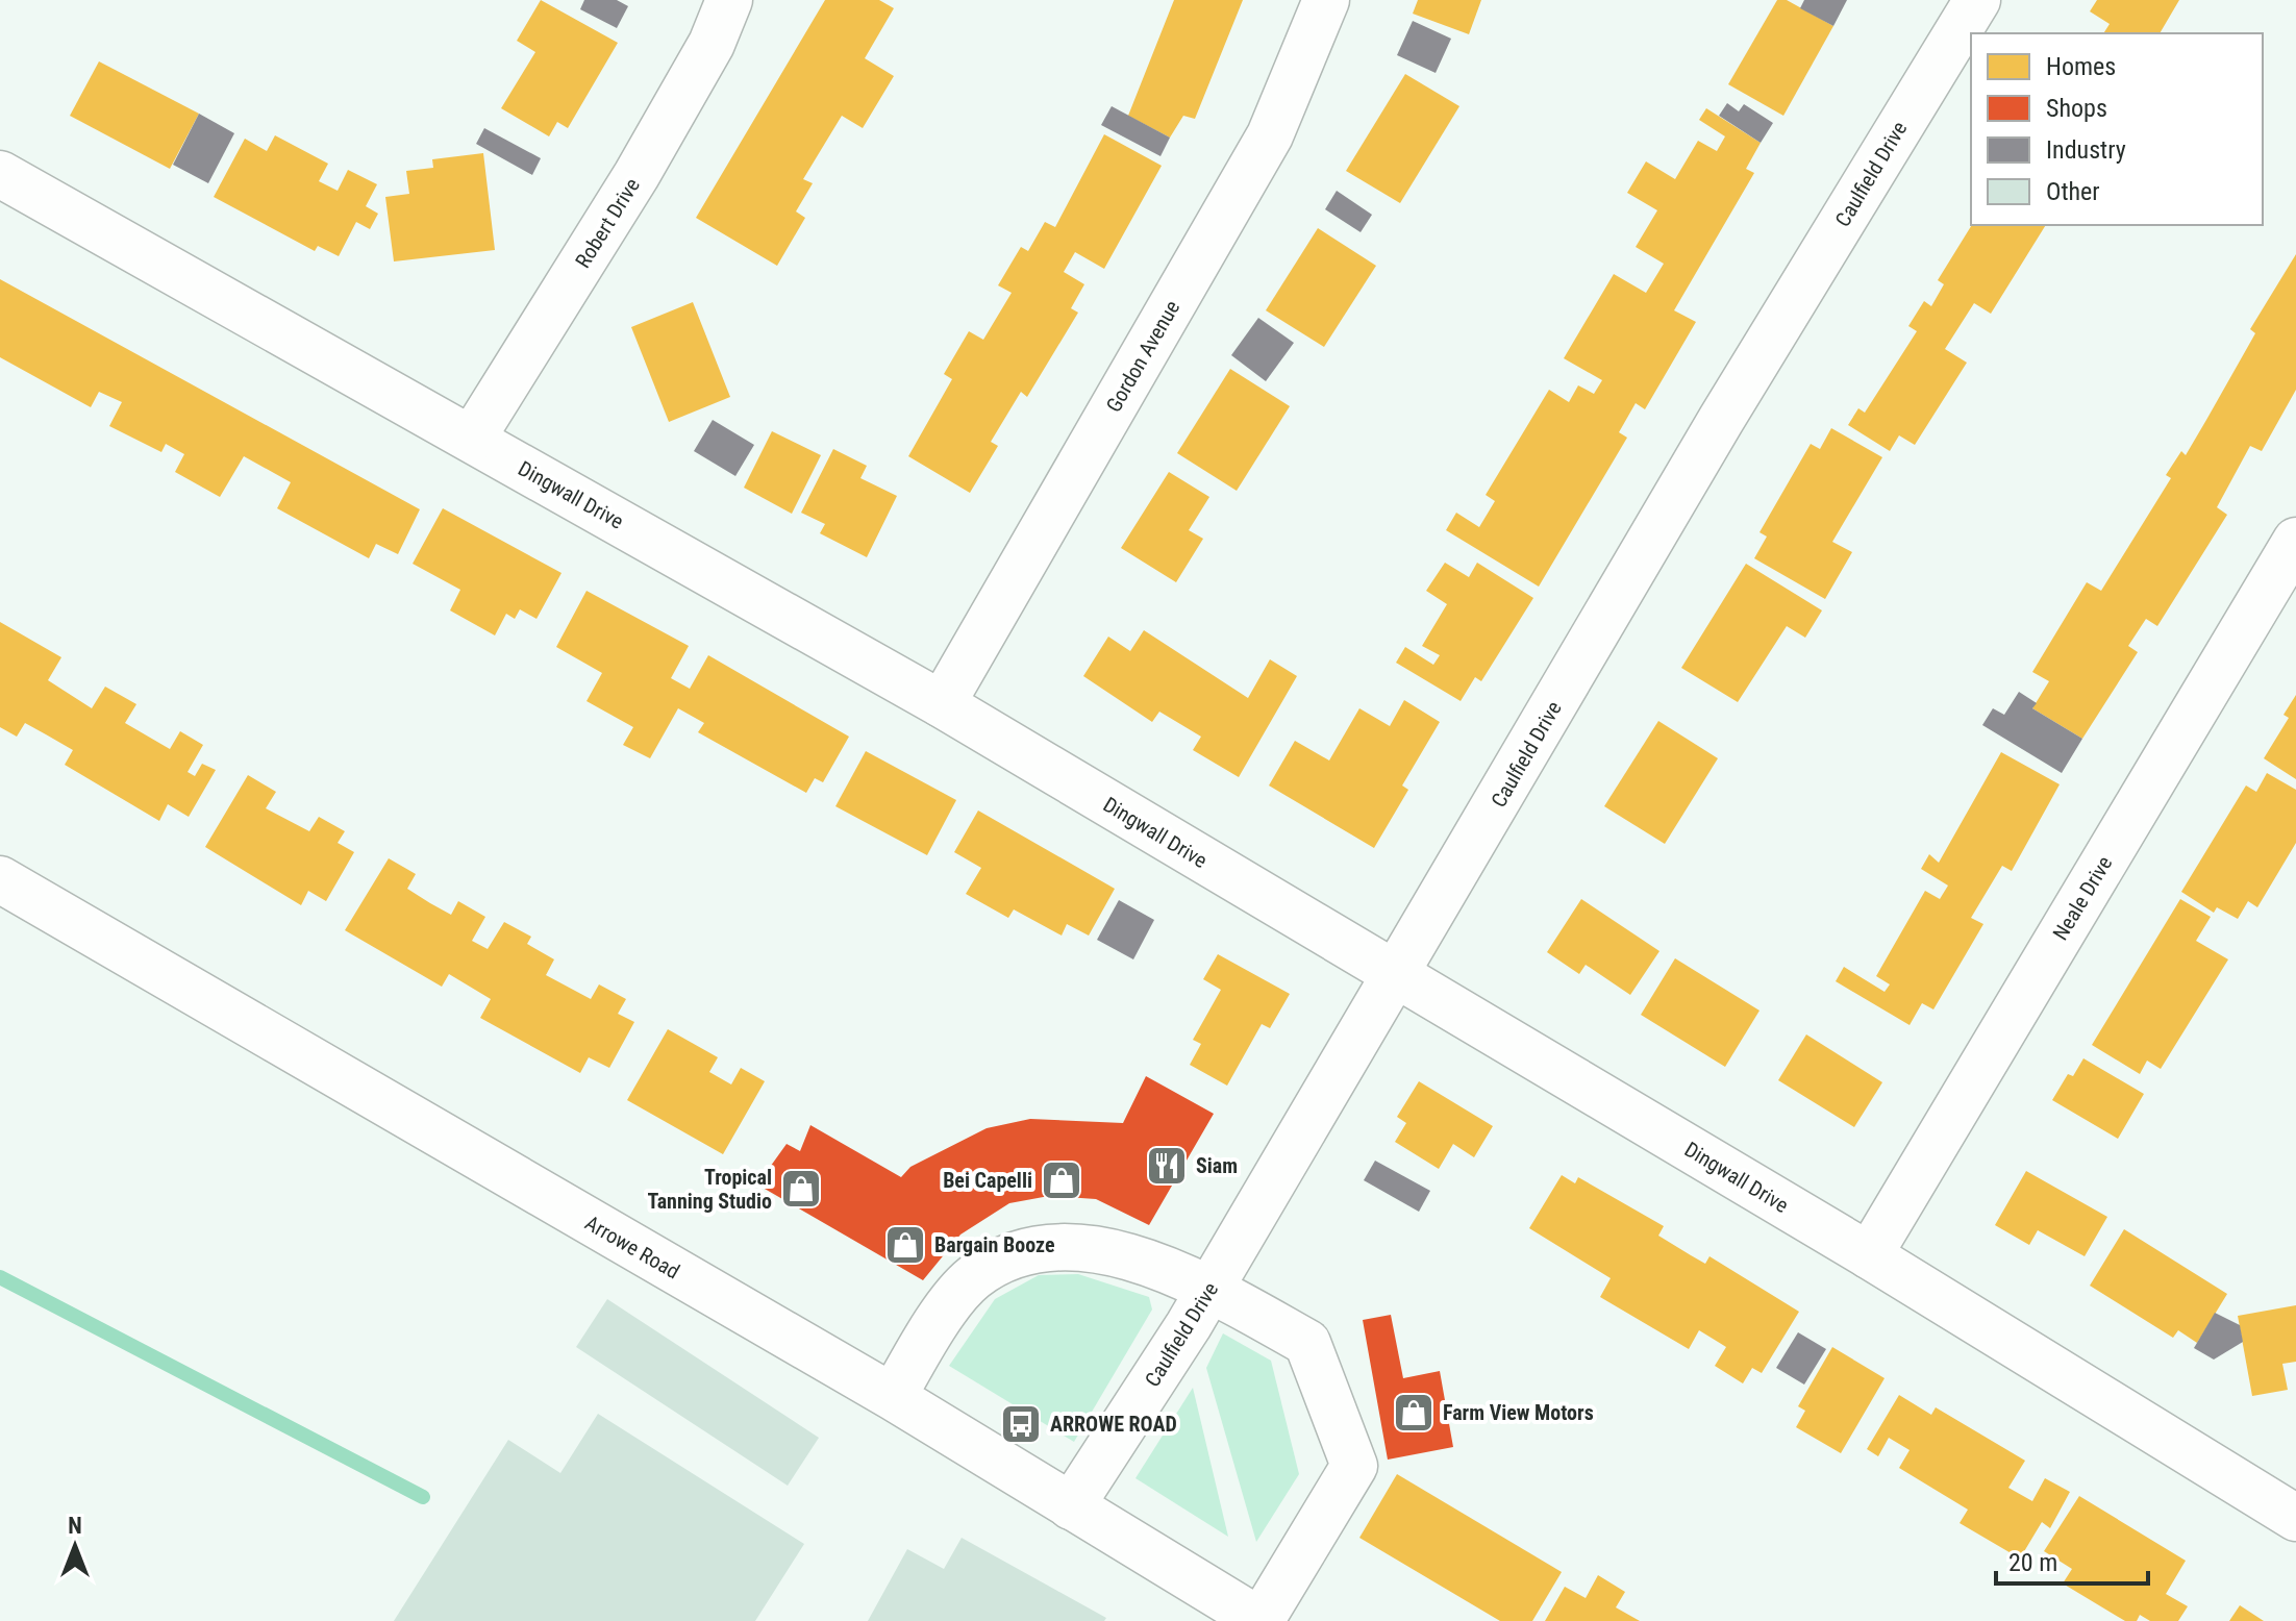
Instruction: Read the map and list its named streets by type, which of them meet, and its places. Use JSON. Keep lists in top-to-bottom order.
{
  "streets": {
    "street": [
      "Caulfield Drive",
      "Robert Drive",
      "Gordon Avenue",
      "Dingwall Drive",
      "Neale Drive",
      "Arrowe Road"
    ]
  },
  "crossings": [
    ["Caulfield Drive", "Dingwall Drive"],
    ["Caulfield Drive", "Arrowe Road"],
    ["Robert Drive", "Dingwall Drive"],
    ["Gordon Avenue", "Dingwall Drive"],
    ["Dingwall Drive", "Neale Drive"]
  ],
  "places": {
    "restaurant": ["Siam"],
    "shop": [
      "Bei Capelli",
      "Tropical Tanning Studio",
      "Bargain Booze",
      "Farm View Motors"
    ],
    "bus stop": ["ARROWE ROAD"]
  },
  "legend": [
    "Homes",
    "Shops",
    "Industry",
    "Other"
  ],
  "scale_bar": "20 m",
  "north": "top"
}
